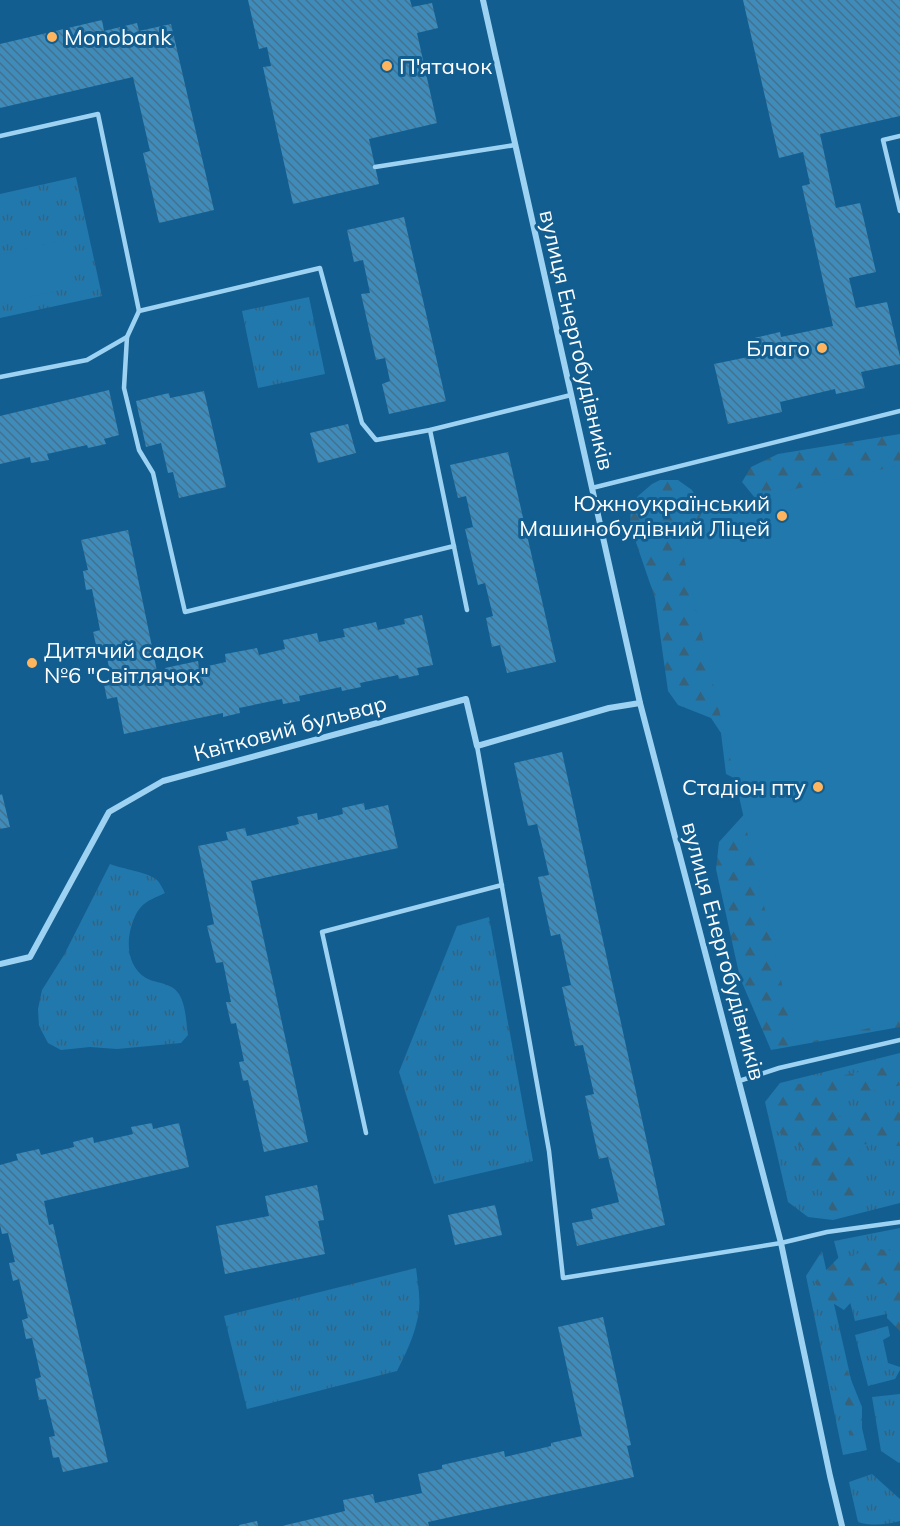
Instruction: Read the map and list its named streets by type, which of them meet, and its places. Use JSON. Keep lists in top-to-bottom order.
{
  "streets": {
    "street": ["вулиця Енергобудівників", "Квітковий бульвар"]
  },
  "places": [
    "Monobank",
    "П'ятачок",
    "Благо",
    "Южноукраїнський Машинобудівний Ліцей",
    "Дитячий садок №6 \"Світлячок\"",
    "Стадіон пту"
  ]
}
